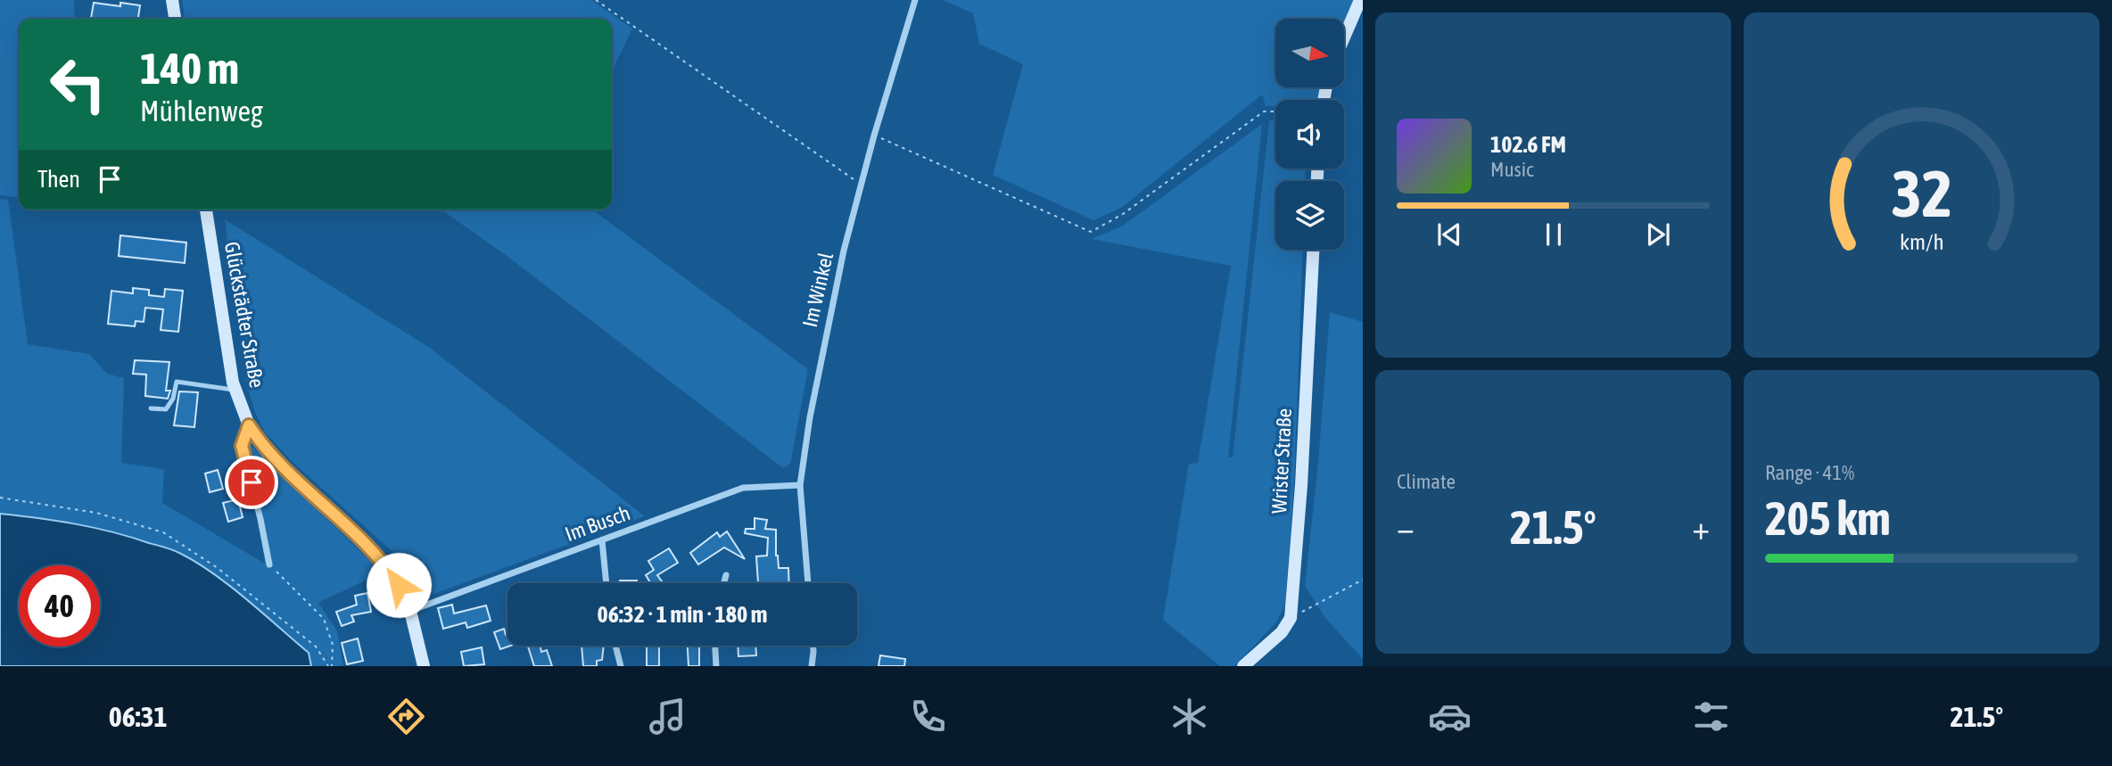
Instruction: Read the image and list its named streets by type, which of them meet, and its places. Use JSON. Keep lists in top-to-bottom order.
{
  "streets": {
    "street": [
      "Im Winkel",
      "Glückstädter Straße",
      "Wrister Straße",
      "Im Busch"
    ]
  },
  "crossings": [
    ["Im Winkel", "Im Busch"],
    ["Glückstädter Straße", "Im Busch"]
  ],
  "north": "right",
  "page": {
    "turn": ["140 m", "Mühlenweg"],
    "song": ["102.6 FM", "Music"],
    "then": "Then",
    "tile": [
      "Climate",
      ["Range · 41%", "205 km"]
    ],
    "heat": ["−", "21.5°", "+"],
    "limit": "40",
    "trip": "06:32 · 1 min · 180 m",
    "tabs": ["06:31", "21.5°"],
    "gauge": ["32", "km/h"]
  }
}
